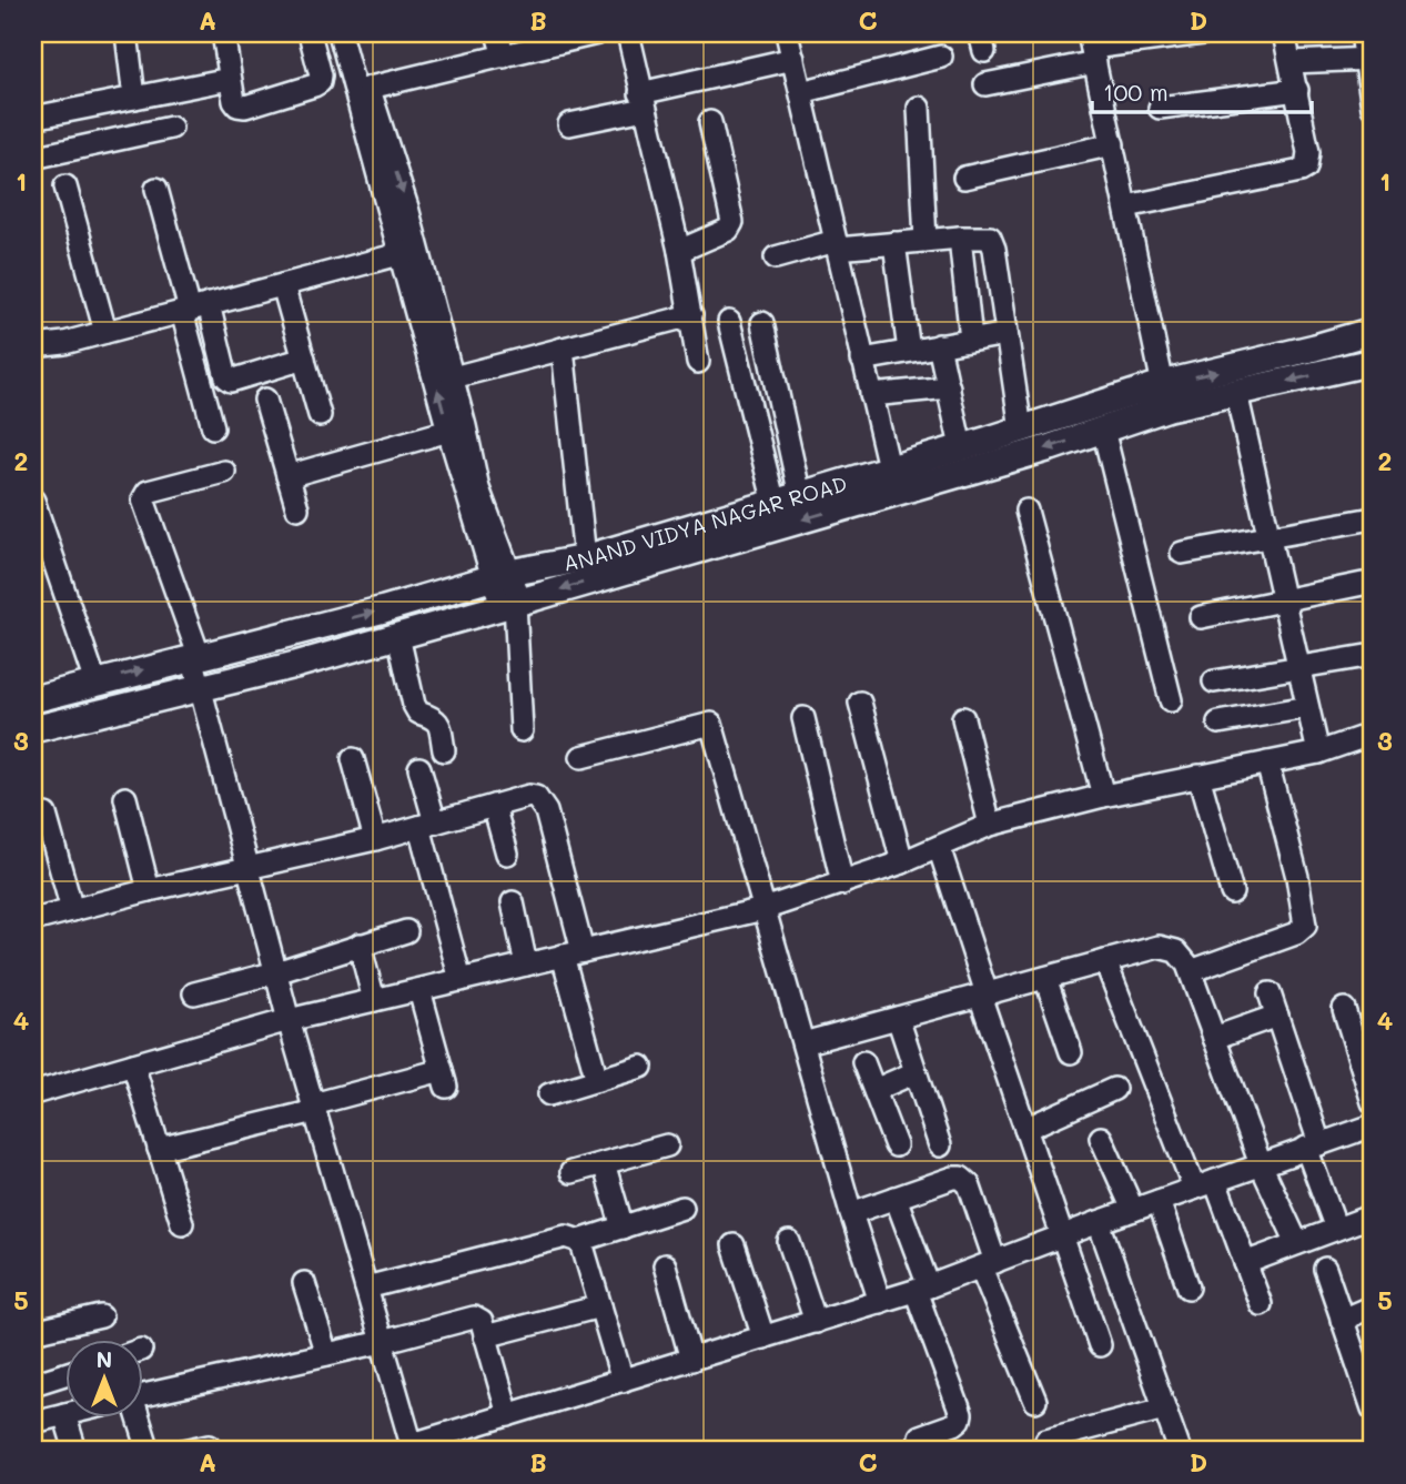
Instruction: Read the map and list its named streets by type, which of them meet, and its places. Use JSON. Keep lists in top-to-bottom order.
{
  "streets": {
    "main road": ["ANAND VIDYA NAGAR ROAD"]
  },
  "scale_bar": "100 m",
  "north": "top",
  "grid": {
    "columns": [
      "A",
      "B",
      "C",
      "D"
    ],
    "rows": [
      "1",
      "2",
      "3",
      "4",
      "5"
    ]
  }
}
